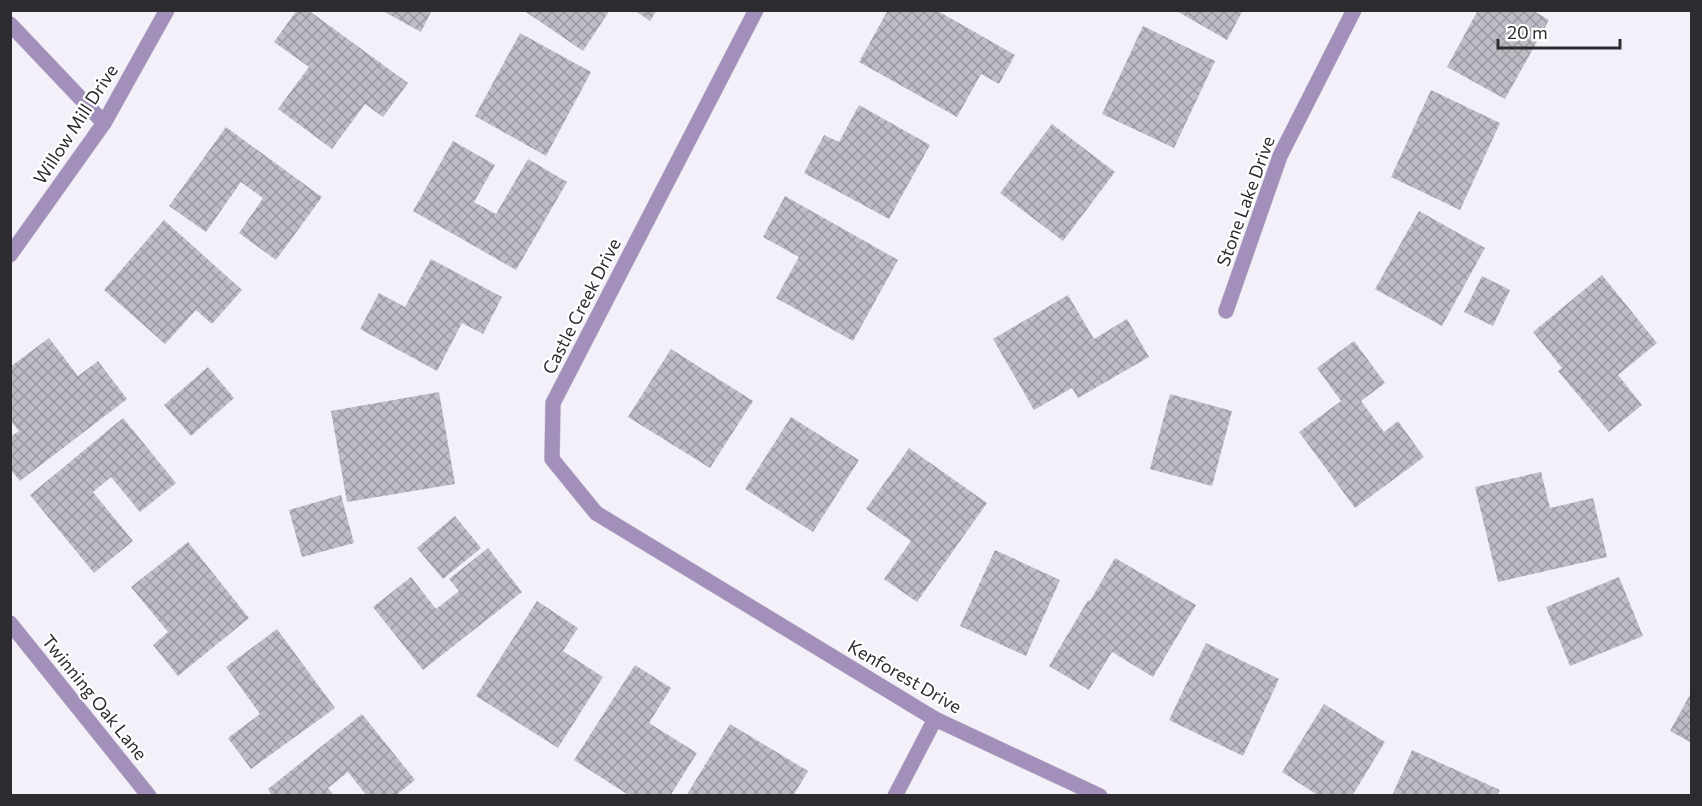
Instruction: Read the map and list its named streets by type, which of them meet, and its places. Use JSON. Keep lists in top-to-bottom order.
{
  "streets": {
    "street": [
      "Willow Mill Drive",
      "Stone Lake Drive",
      "Castle Creek Drive",
      "Kenforest Drive",
      "Twinning Oak Lane"
    ]
  },
  "crossings": [
    ["Castle Creek Drive", "Kenforest Drive"]
  ],
  "scale_bar": "20 m"
}
